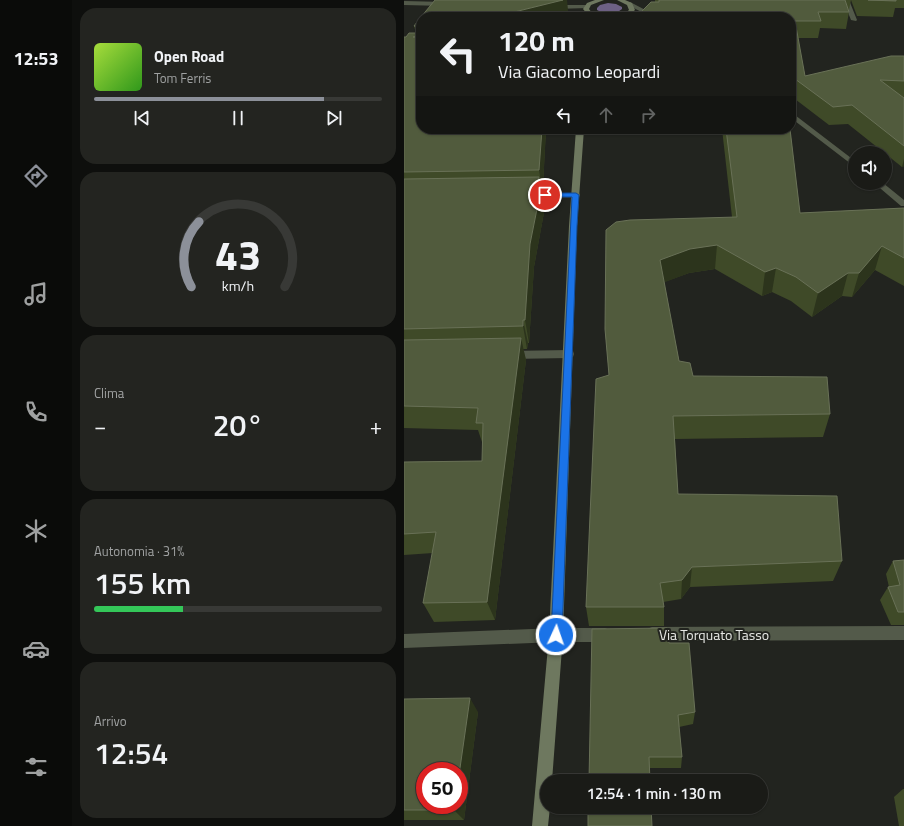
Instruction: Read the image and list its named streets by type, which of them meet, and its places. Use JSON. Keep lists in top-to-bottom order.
{
  "streets": {
    "street": ["Via Torquato Tasso"]
  },
  "page": {
    "tabs": "12:53",
    "turn": ["120 m", "Via Giacomo Leopardi"],
    "song": ["Open Road", "Tom Ferris"],
    "tile": [
      "Clima",
      ["Autonomia · 31%", "155 km"],
      ["Arrivo", "12:54"]
    ],
    "heat": ["−", "20°", "+"],
    "limit": "50",
    "trip": "12:54 · 1 min · 130 m",
    "gauge": ["43", "km/h"]
  }
}
